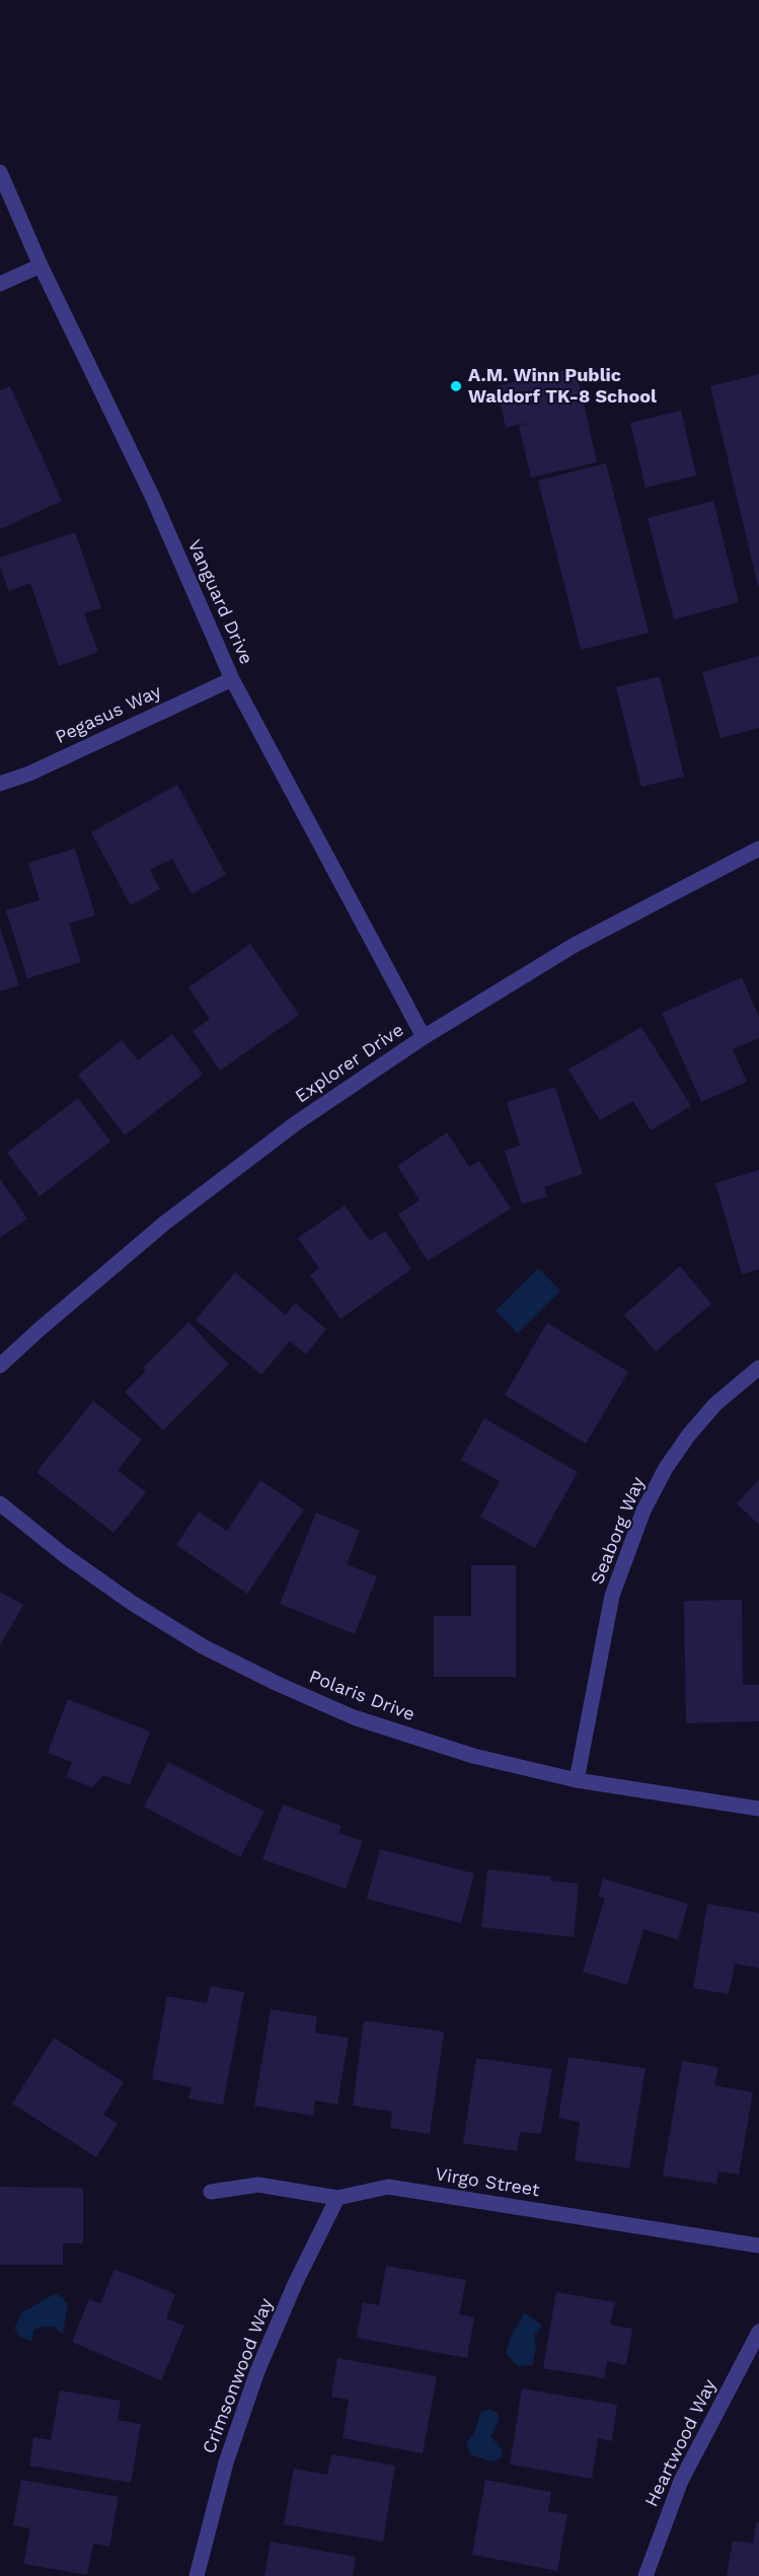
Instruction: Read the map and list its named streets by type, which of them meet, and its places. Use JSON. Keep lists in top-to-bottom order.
{
  "streets": {
    "street": [
      "Vanguard Drive",
      "Pegasus Way",
      "Explorer Drive",
      "Seaborg Way",
      "Polaris Drive",
      "Virgo Street",
      "Crimsonwood Way",
      "Heartwood Way"
    ]
  },
  "crossings": [
    ["Vanguard Drive", "Pegasus Way"],
    ["Vanguard Drive", "Explorer Drive"],
    ["Seaborg Way", "Polaris Drive"],
    ["Virgo Street", "Crimsonwood Way"]
  ],
  "places": ["A.M. Winn Public Waldorf TK-8 School"]
}
